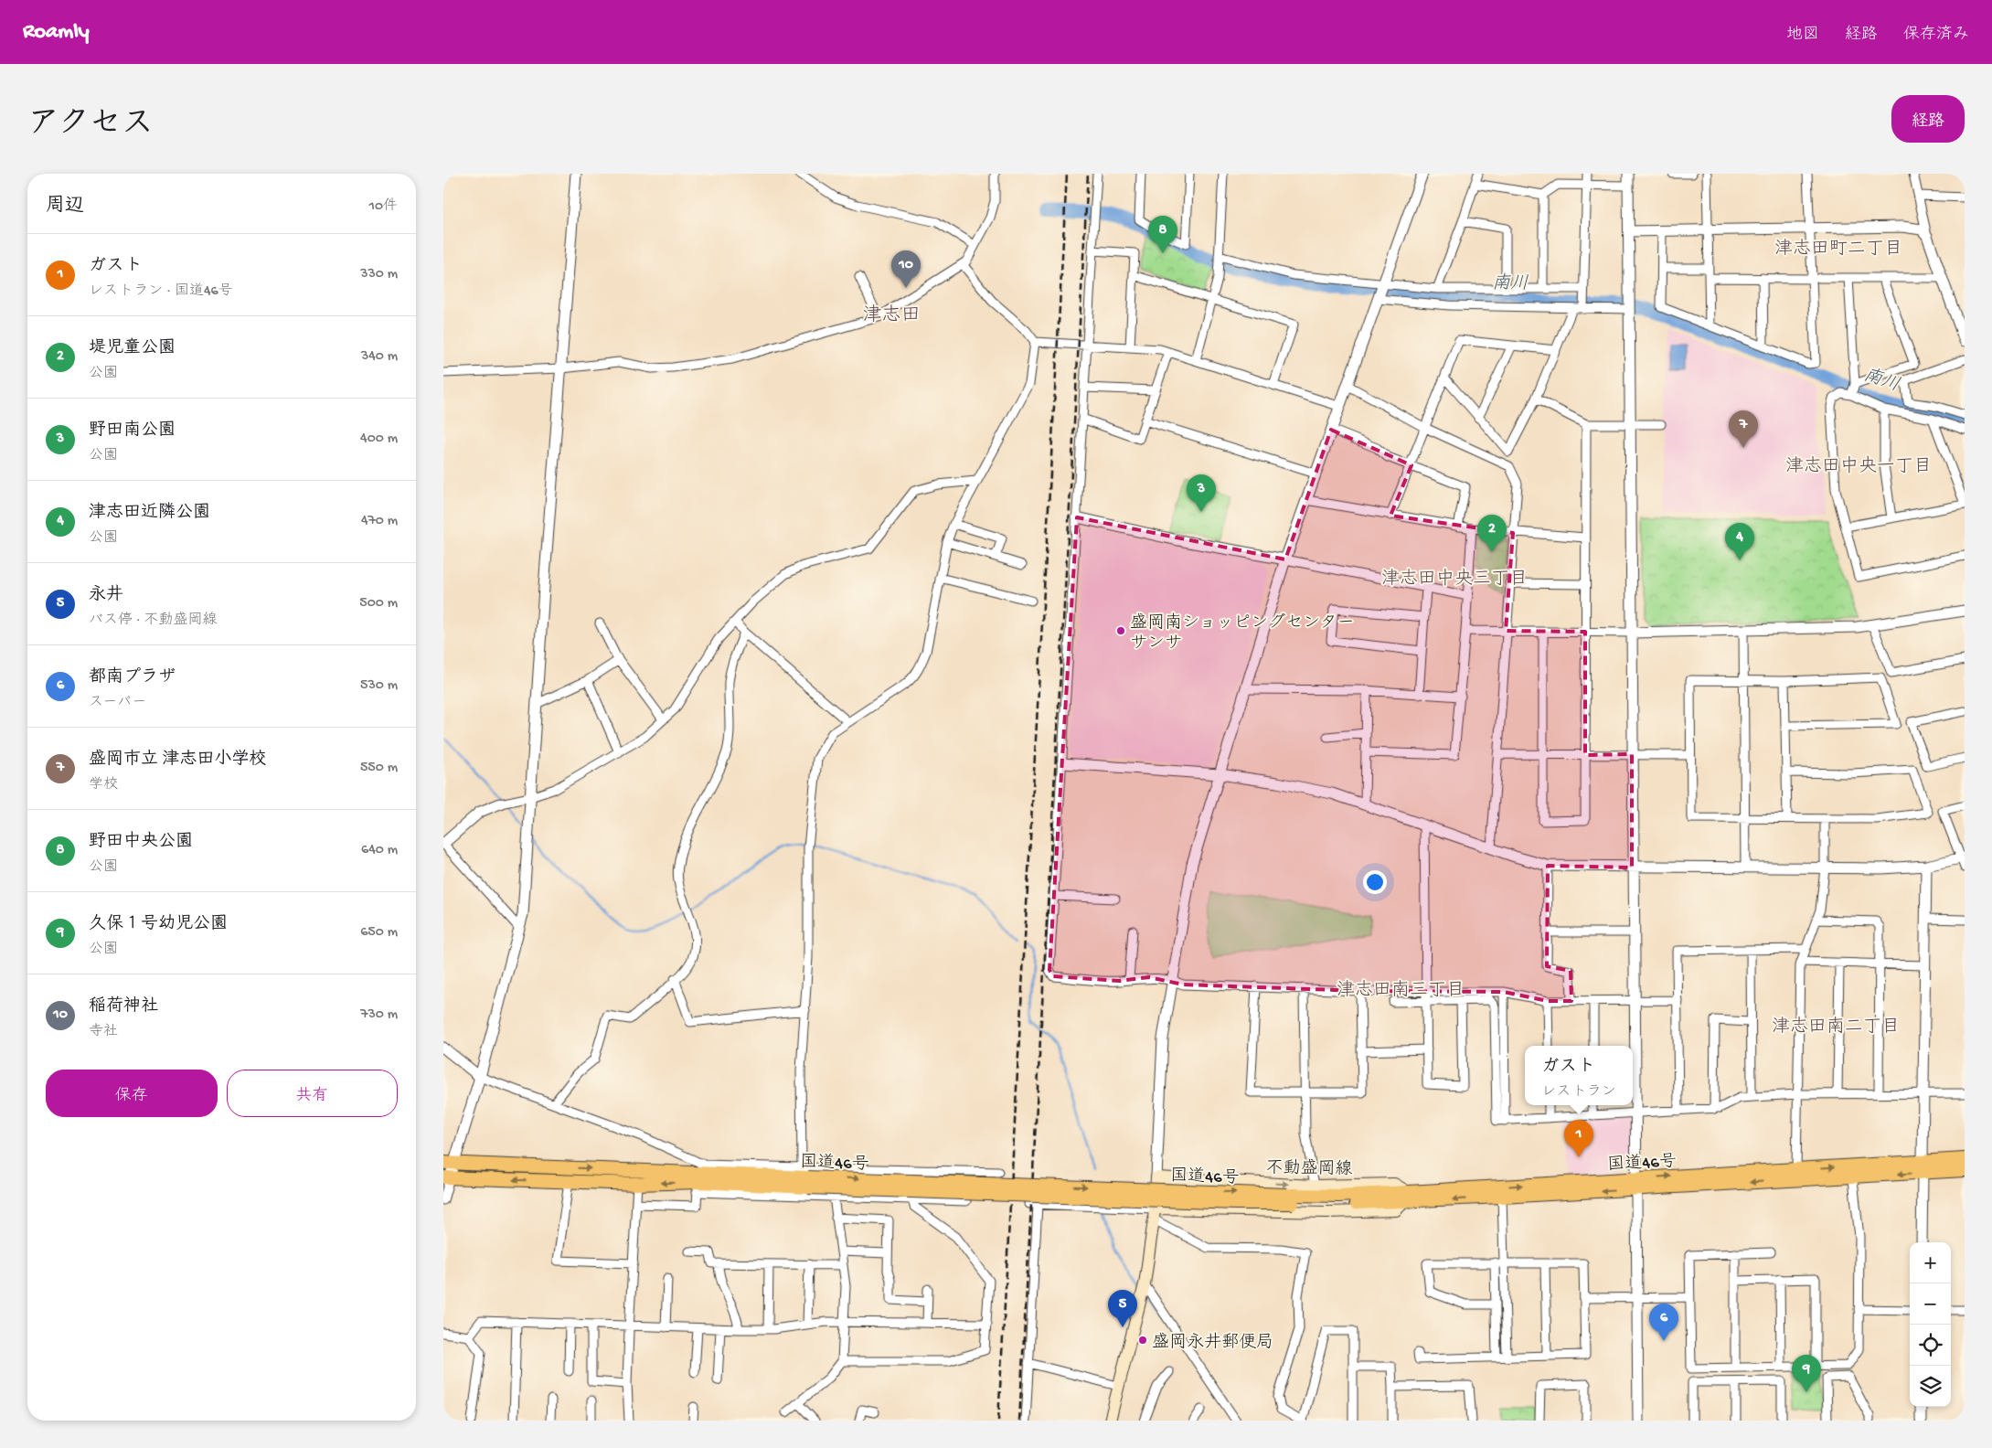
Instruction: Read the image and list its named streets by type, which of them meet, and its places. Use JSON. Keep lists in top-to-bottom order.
{
  "streets": {
    "highway": ["国道46号"],
    "main road": ["不動盛岡線"]
  },
  "crossings": [
    ["国道46号", "不動盛岡線"]
  ],
  "districts": [
    "津志田町二丁目",
    "津志田",
    "津志田中央一丁目",
    "津志田中央三丁目",
    "津志田南三丁目",
    "津志田南二丁目"
  ],
  "water": ["南川"],
  "places": ["盛岡南ショッピングセンター サンサ", "盛岡永井郵便局"],
  "page": {
    "header": "Roamly",
    "nav": ["地図", "経路", "保存済み"],
    "title": "アクセス",
    "buttons": [
      "経路",
      ["保存", "共有"]
    ],
    "heading": ["周辺", "10件"],
    "pins": [
      "8",
      "10",
      "7",
      "3",
      "2",
      "4",
      "1",
      "5",
      "6",
      "9"
    ],
    "list": [
      {
        "mark": "1",
        "name": "ガスト",
        "note": "レストラン · 国道46号",
        "value": "330 m"
      },
      {
        "mark": "2",
        "name": "堤児童公園",
        "note": "公園",
        "value": "340 m"
      },
      {
        "mark": "3",
        "name": "野田南公園",
        "note": "公園",
        "value": "400 m"
      },
      {
        "mark": "4",
        "name": "津志田近隣公園",
        "note": "公園",
        "value": "470 m"
      },
      {
        "mark": "5",
        "name": "永井",
        "note": "バス停 · 不動盛岡線",
        "value": "500 m"
      },
      {
        "mark": "6",
        "name": "都南プラザ",
        "note": "スーパー",
        "value": "530 m"
      },
      {
        "mark": "7",
        "name": "盛岡市立 津志田小学校",
        "note": "学校",
        "value": "550 m"
      },
      {
        "mark": "8",
        "name": "野田中央公園",
        "note": "公園",
        "value": "640 m"
      },
      {
        "mark": "9",
        "name": "久保１号幼児公園",
        "note": "公園",
        "value": "650 m"
      },
      {
        "mark": "10",
        "name": "稲荷神社",
        "note": "寺社",
        "value": "730 m"
      }
    ],
    "popup": ["ガスト", "レストラン"],
    "map_buttons": ["+", "−"]
  }
}
